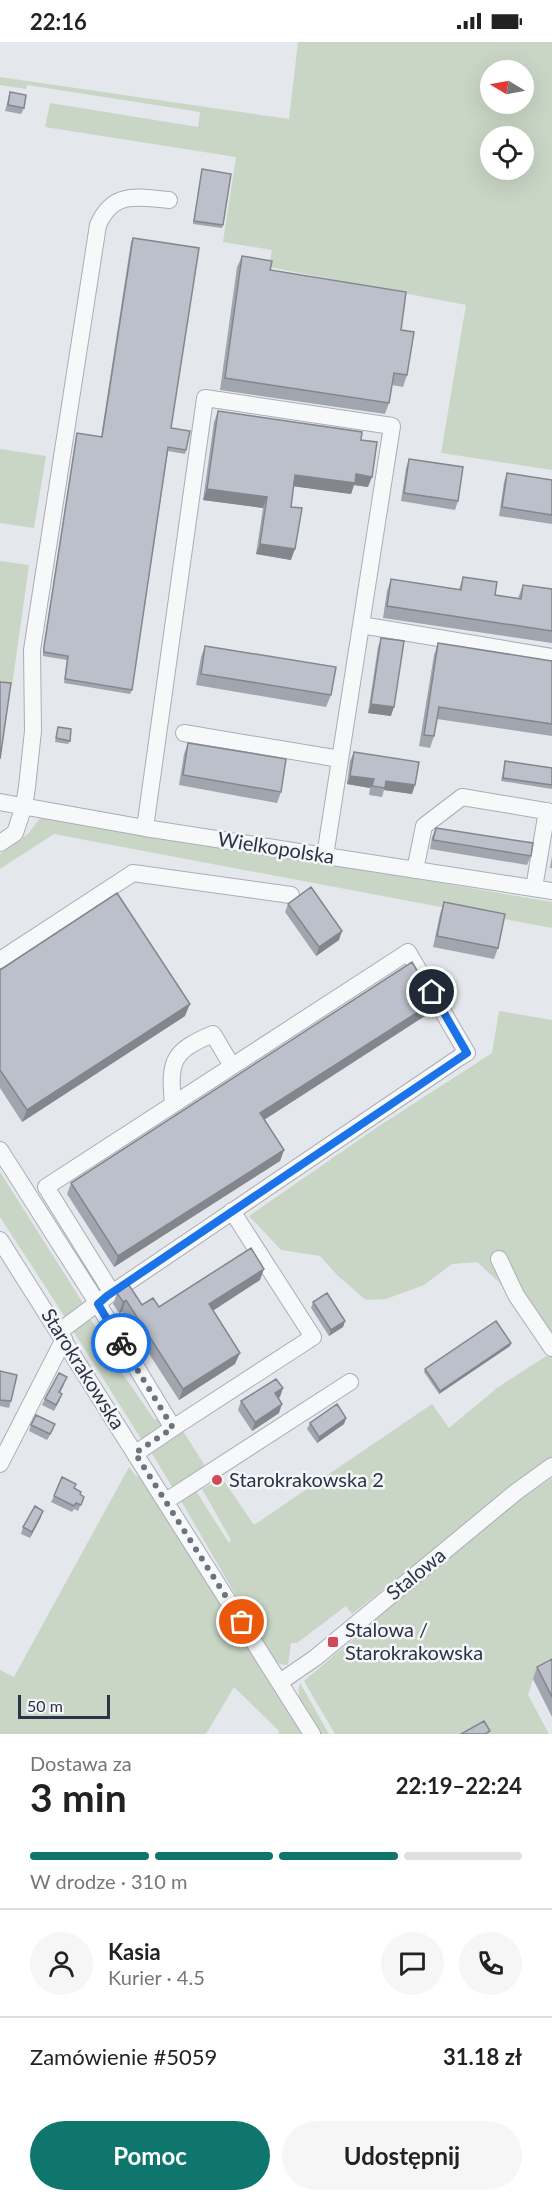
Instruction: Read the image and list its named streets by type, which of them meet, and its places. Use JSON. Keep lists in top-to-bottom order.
{
  "streets": {
    "street": ["Wielkopolska", "Starokrakowska", "Stalowa"]
  },
  "crossings": [
    ["Starokrakowska", "Stalowa"]
  ],
  "places": {
    "other": ["Starokrakowska 2"],
    "transit": ["Stalowa / Starokrakowska"]
  },
  "scale_bar": "50 m",
  "north": "left",
  "page": {
    "status": "22:16",
    "scale": "50 m",
    "heading": ["3 min", "Dostawa za", "22:19–22:24"],
    "panel": [
      "Kasia",
      "Kurier · 4.5",
      "Zamówienie #5059",
      "31.18 zł"
    ],
    "bar": "W drodze · 310 m",
    "buttons": ["Pomoc", "Udostępnij"]
  }
}
